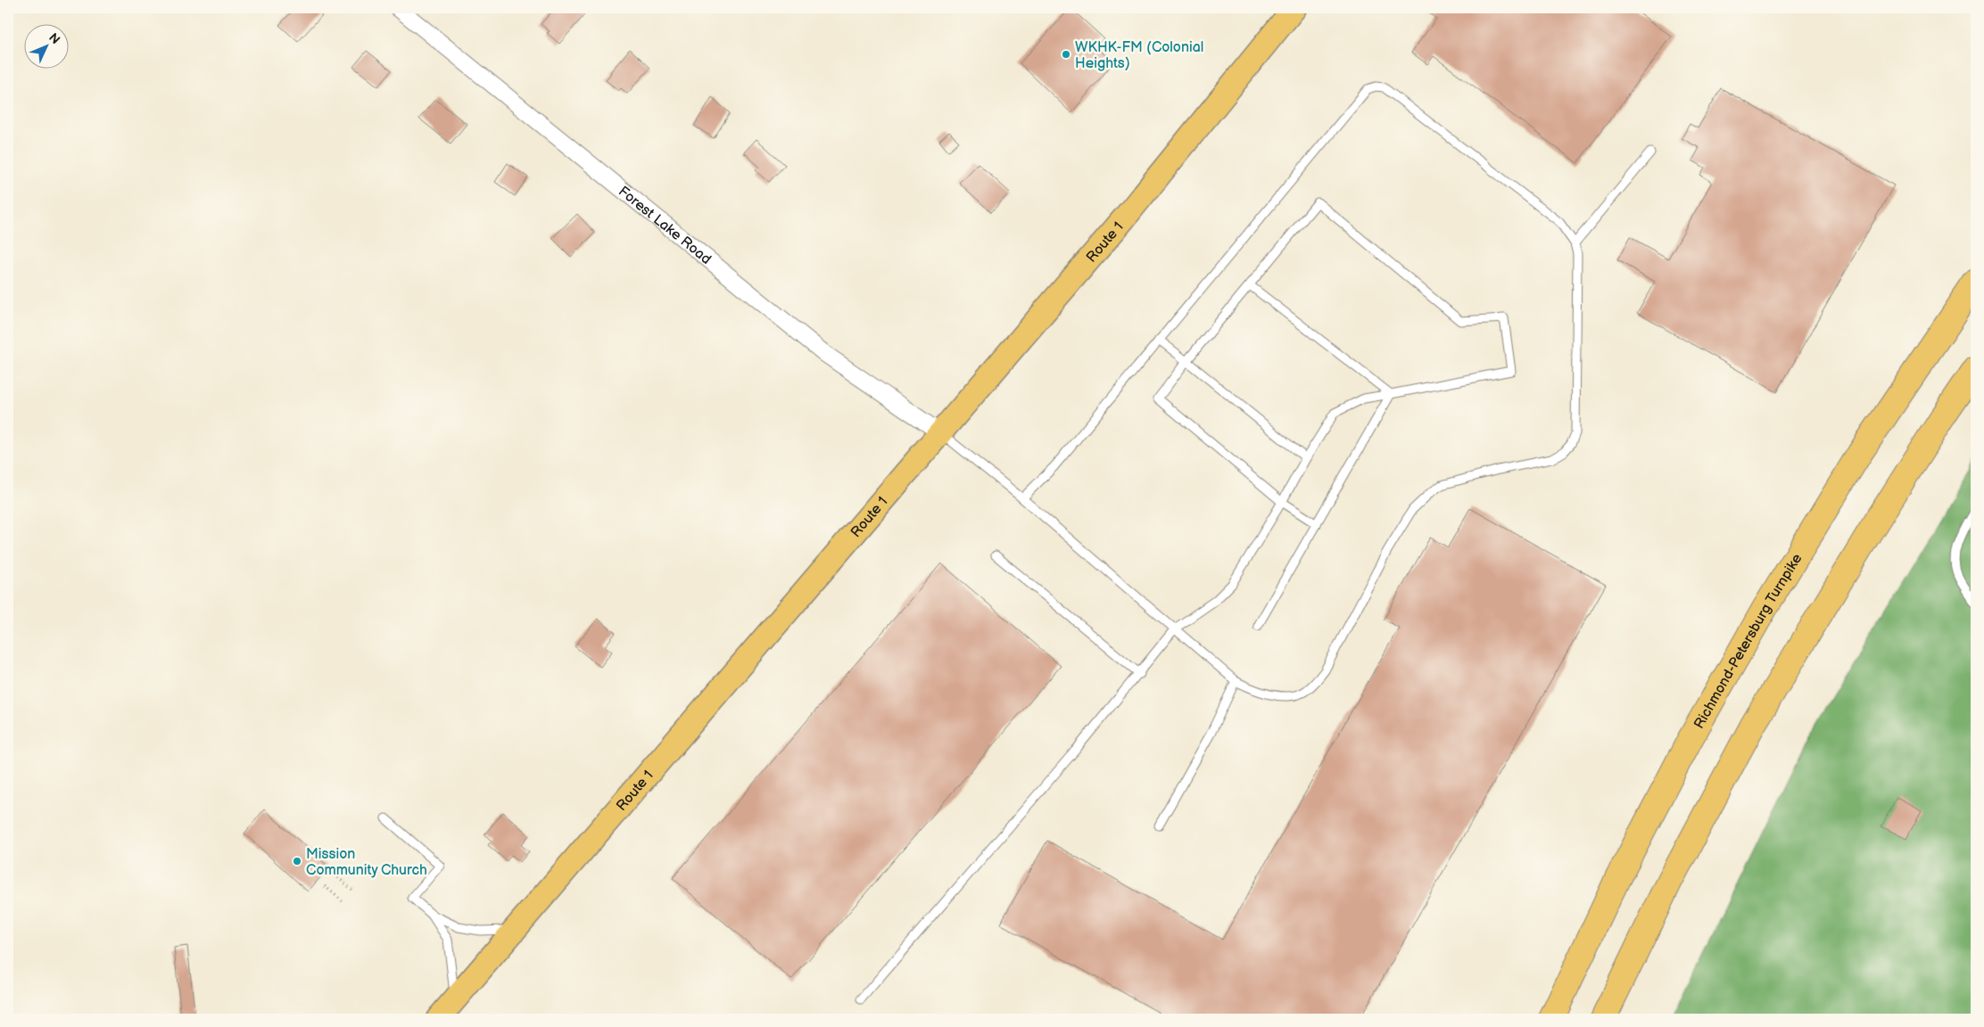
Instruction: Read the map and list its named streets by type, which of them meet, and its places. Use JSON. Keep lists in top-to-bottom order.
{
  "streets": {
    "highway": ["Richmond-Petersburg Turnpike"],
    "main road": ["Route 1"],
    "street": ["Forest Lake Road"]
  },
  "crossings": [
    ["Forest Lake Road", "Route 1"]
  ],
  "places": ["WKHK-FM (Colonial Heights)", "Mission Community Church"],
  "north": "top right"
}
